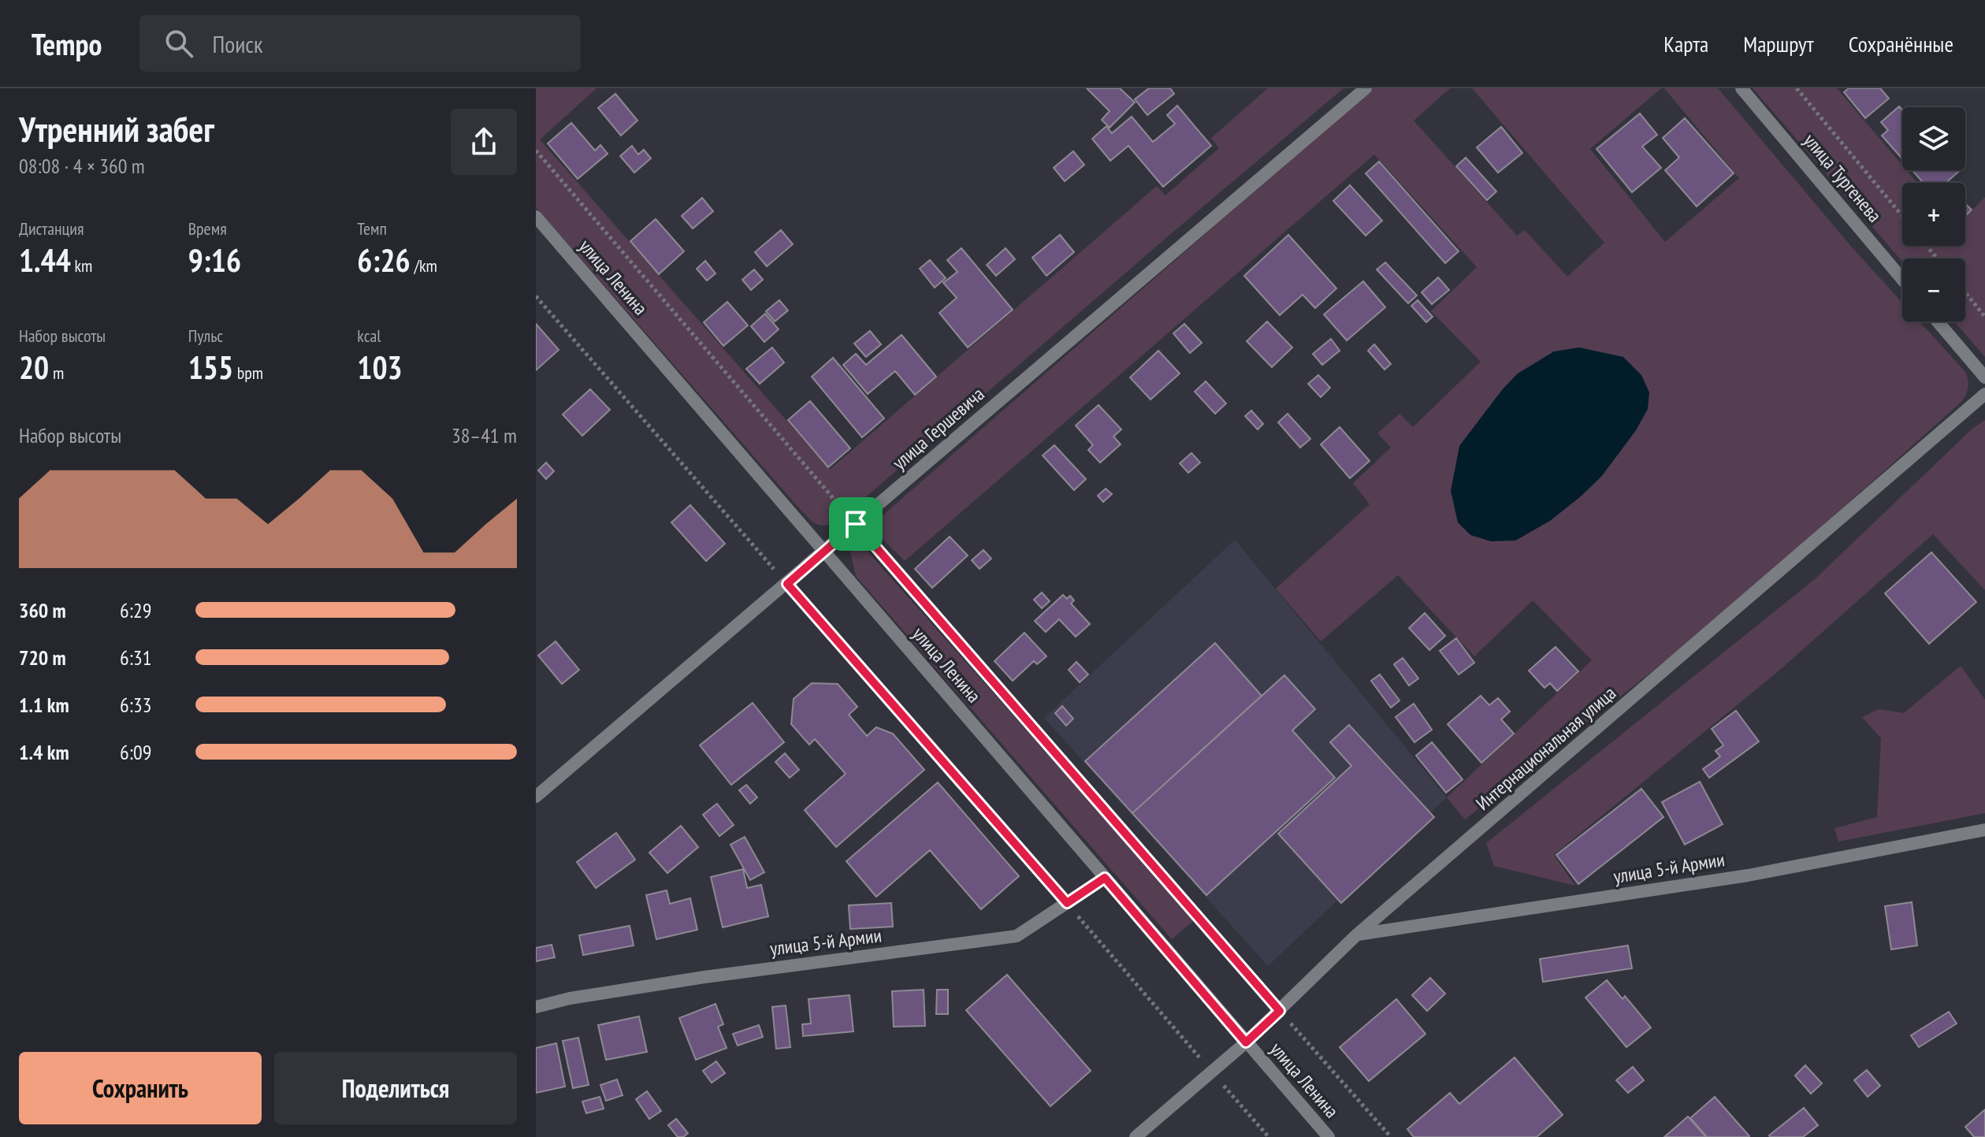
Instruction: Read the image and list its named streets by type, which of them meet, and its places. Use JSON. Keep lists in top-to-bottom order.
{
  "streets": {
    "street": [
      "улица Тургенева",
      "улица Ленина",
      "улица Гершевича",
      "Интернациональная улица",
      "улица 5-й Армии"
    ]
  },
  "crossings": [
    ["улица Ленина", "улица Гершевича"],
    ["улица Ленина", "Интернациональная улица"],
    ["улица Ленина", "улица 5-й Армии"],
    ["Интернациональная улица", "улица 5-й Армии"]
  ],
  "page": {
    "header": "Tempo",
    "search": "Поиск",
    "nav": ["Карта", "Маршрут", "Сохранённые"],
    "heading": ["Утренний забег", "08:08 · 4 × 360 m"],
    "map_buttons": ["+", "−"],
    "stats": [
      ["Дистанция", "1.44 km"],
      ["Время", "9:16"],
      ["Темп", "6:26 /km"],
      ["Набор высоты", "20 m"],
      ["Пульс", "155 bpm"],
      ["kcal", "103"]
    ],
    "chart": ["Набор высоты", "38–41 m"],
    "list": [
      {
        "name": "360 m",
        "note": "6:29"
      },
      {
        "name": "720 m",
        "note": "6:31"
      },
      {
        "name": "1.1 km",
        "note": "6:33"
      },
      {
        "name": "1.4 km",
        "note": "6:09"
      }
    ],
    "buttons": ["Сохранить", "Поделиться"]
  }
}
